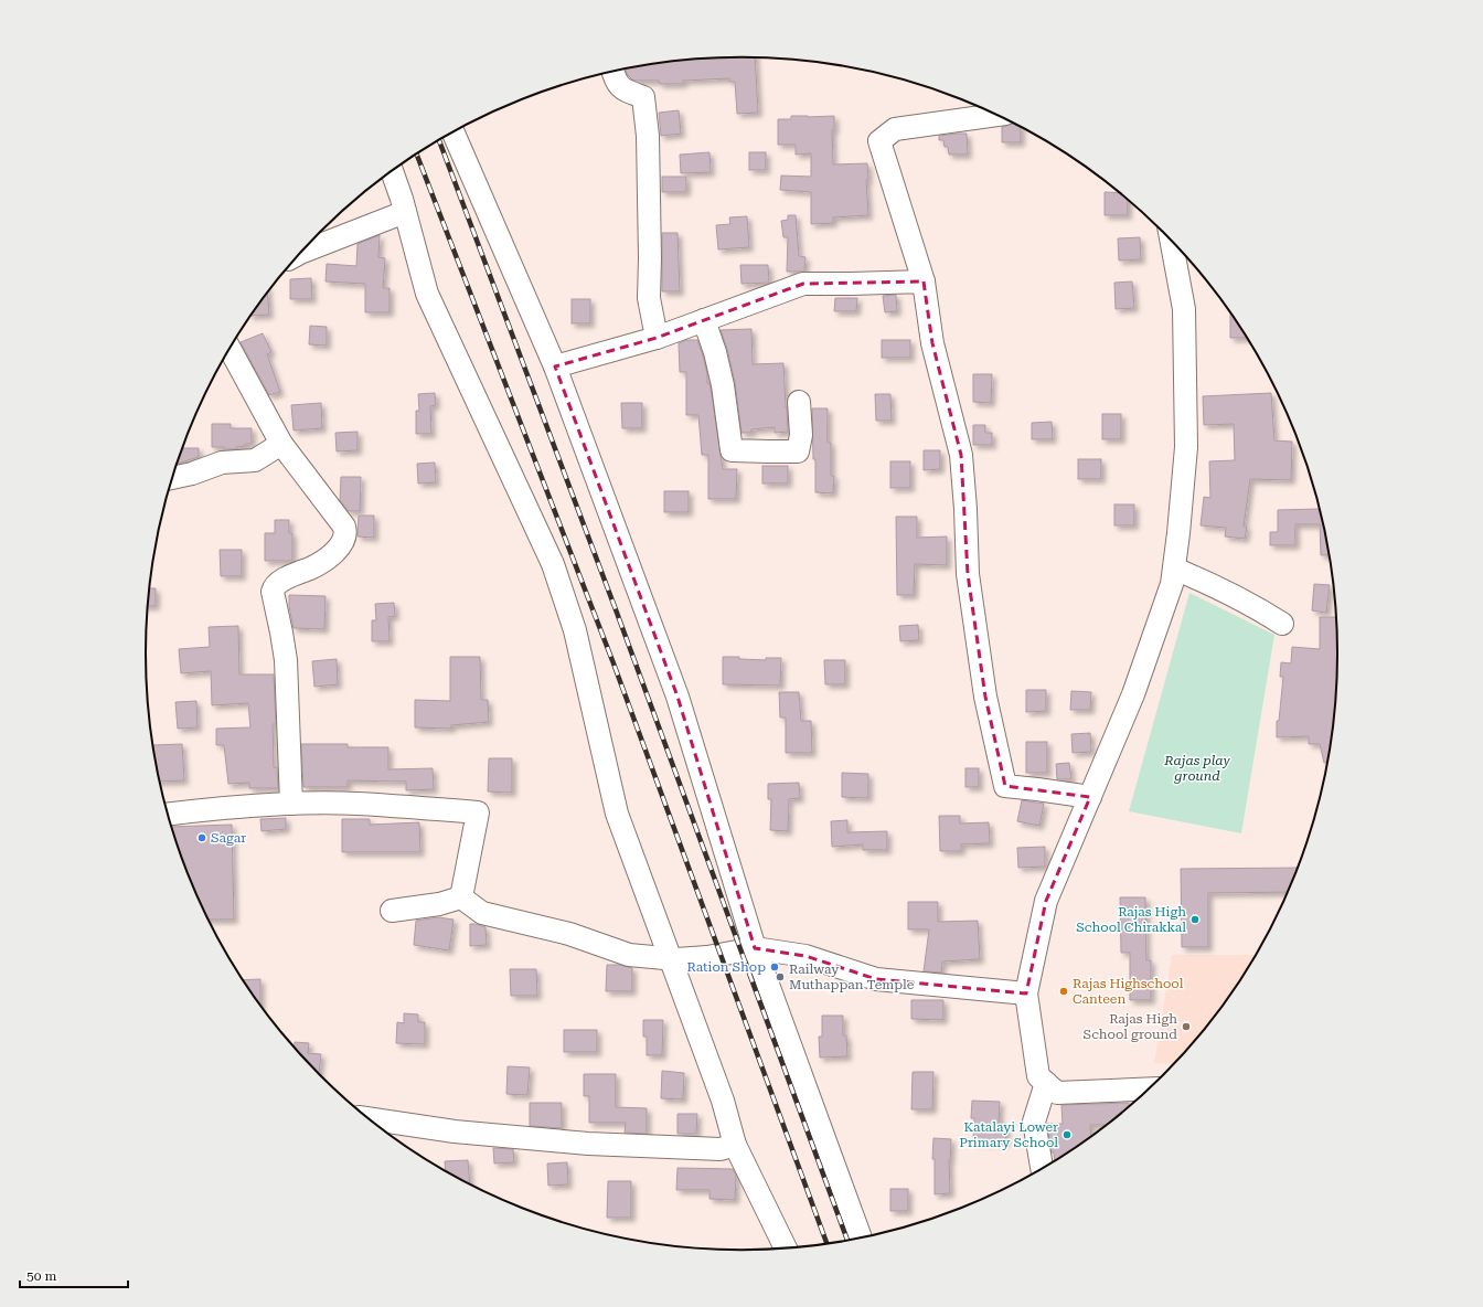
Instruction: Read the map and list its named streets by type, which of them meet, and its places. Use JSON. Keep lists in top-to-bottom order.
{
  "parks": ["Rajas play ground"],
  "places": [
    "Sagar",
    "Rajas High School Chirakkal",
    "Ration Shop",
    "Railway Muthappan Temple",
    "Rajas Highschool Canteen",
    "Rajas High School ground",
    "Katalayi Lower Primary School"
  ],
  "scale_bar": "50 m"
}
